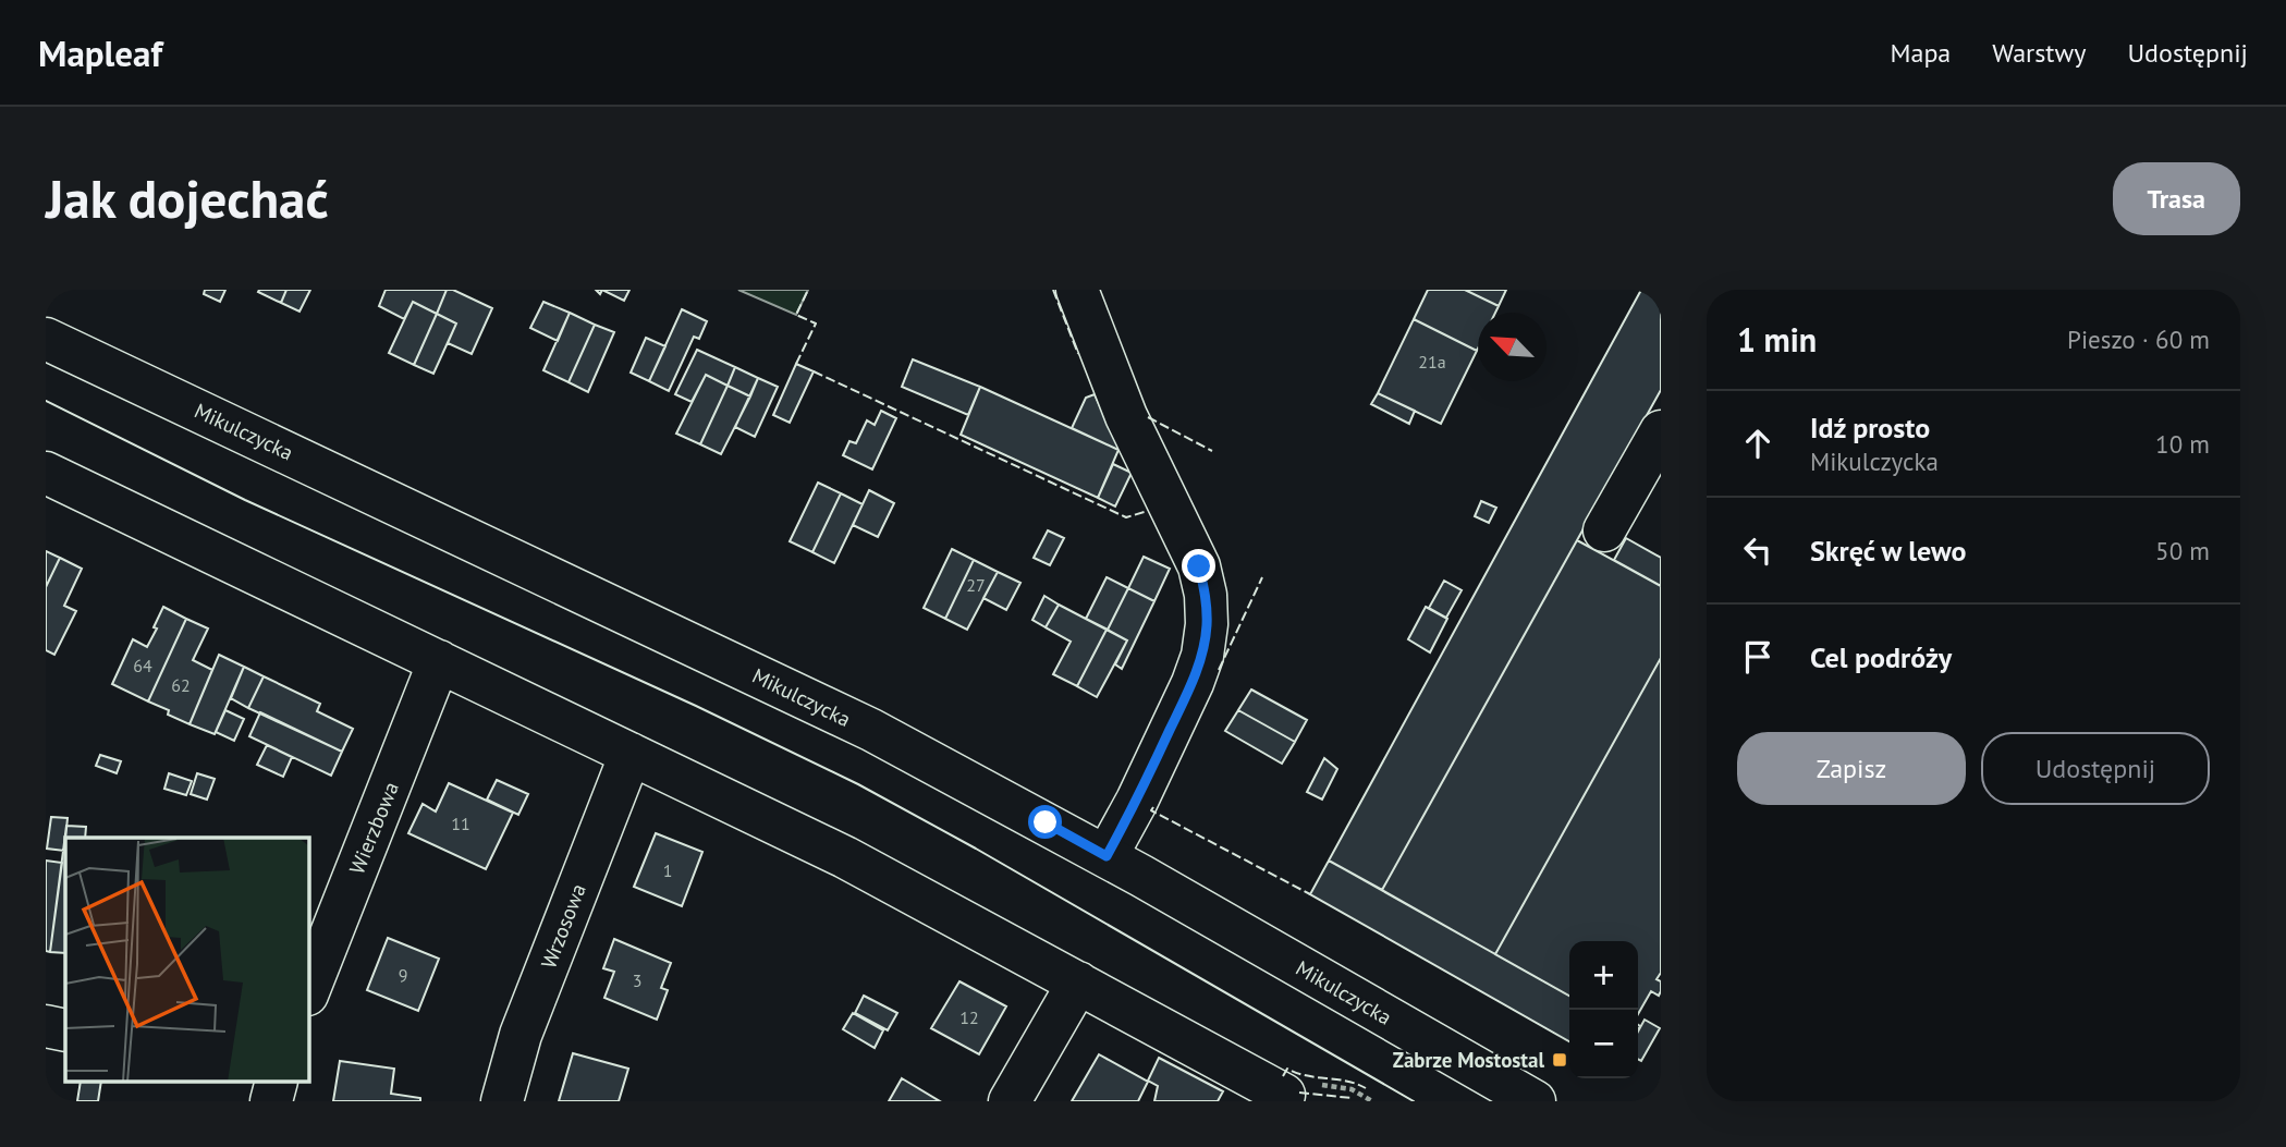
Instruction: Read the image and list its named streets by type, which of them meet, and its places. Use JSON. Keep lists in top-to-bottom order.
{
  "streets": {
    "street": ["Mikulczycka", "Wierzbowa", "Wrzosowa"]
  },
  "places": {
    "transit": ["Zabrze Mostostal"]
  },
  "house_numbers": [
    "21a",
    "27",
    "64",
    "62",
    "11",
    "1",
    "9",
    "3",
    "12"
  ],
  "north": "top left",
  "page": {
    "header": "Mapleaf",
    "nav": ["Mapa", "Warstwy", "Udostępnij"],
    "buttons": [
      "Trasa",
      ["Zapisz", "Udostępnij"]
    ],
    "title": "Jak dojechać",
    "heading": ["1 min", "Pieszo · 60 m"],
    "list": [
      ["Idź prosto", "Mikulczycka", "10 m"],
      ["Skręć w lewo", "50 m"],
      "Cel podróży"
    ],
    "map_buttons": ["+", "−"]
  }
}
